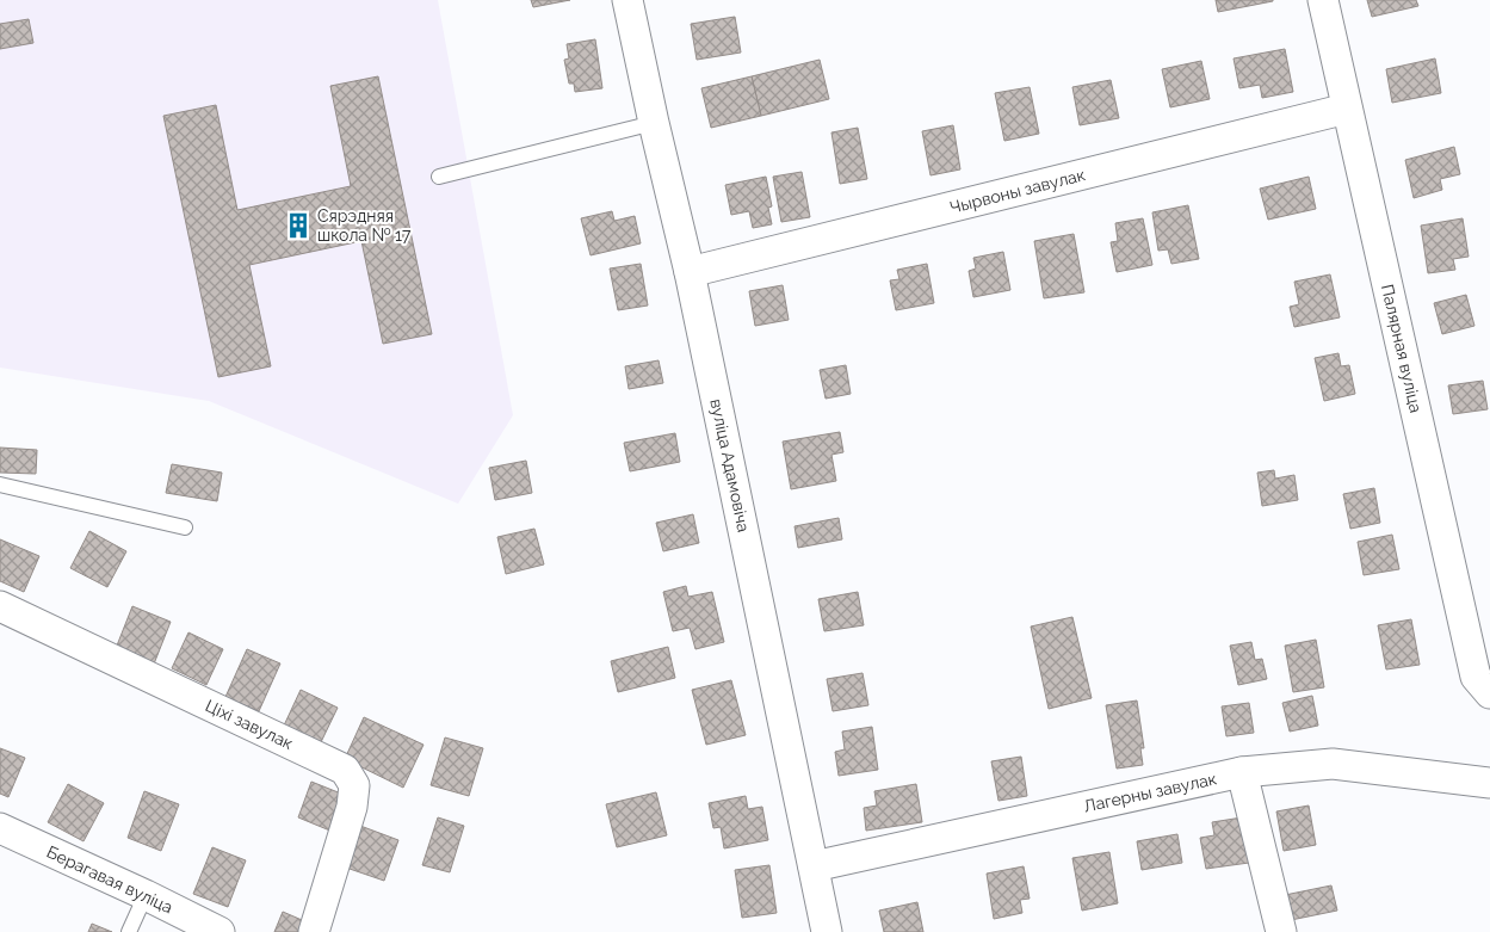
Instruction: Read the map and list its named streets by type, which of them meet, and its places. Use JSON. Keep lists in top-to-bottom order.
{
  "streets": {
    "street": [
      "Чырвоны завулак",
      "Палярная вуліца",
      "вуліца Адамовіча",
      "Ціхі завулак",
      "Лагерны завулак",
      "Берагавая вуліца"
    ]
  },
  "crossings": [
    ["Чырвоны завулак", "Палярная вуліца"],
    ["Чырвоны завулак", "вуліца Адамовіча"],
    ["вуліца Адамовіча", "Лагерны завулак"]
  ],
  "places": {
    "building": ["Сярэдняя школа № 17"]
  }
}
